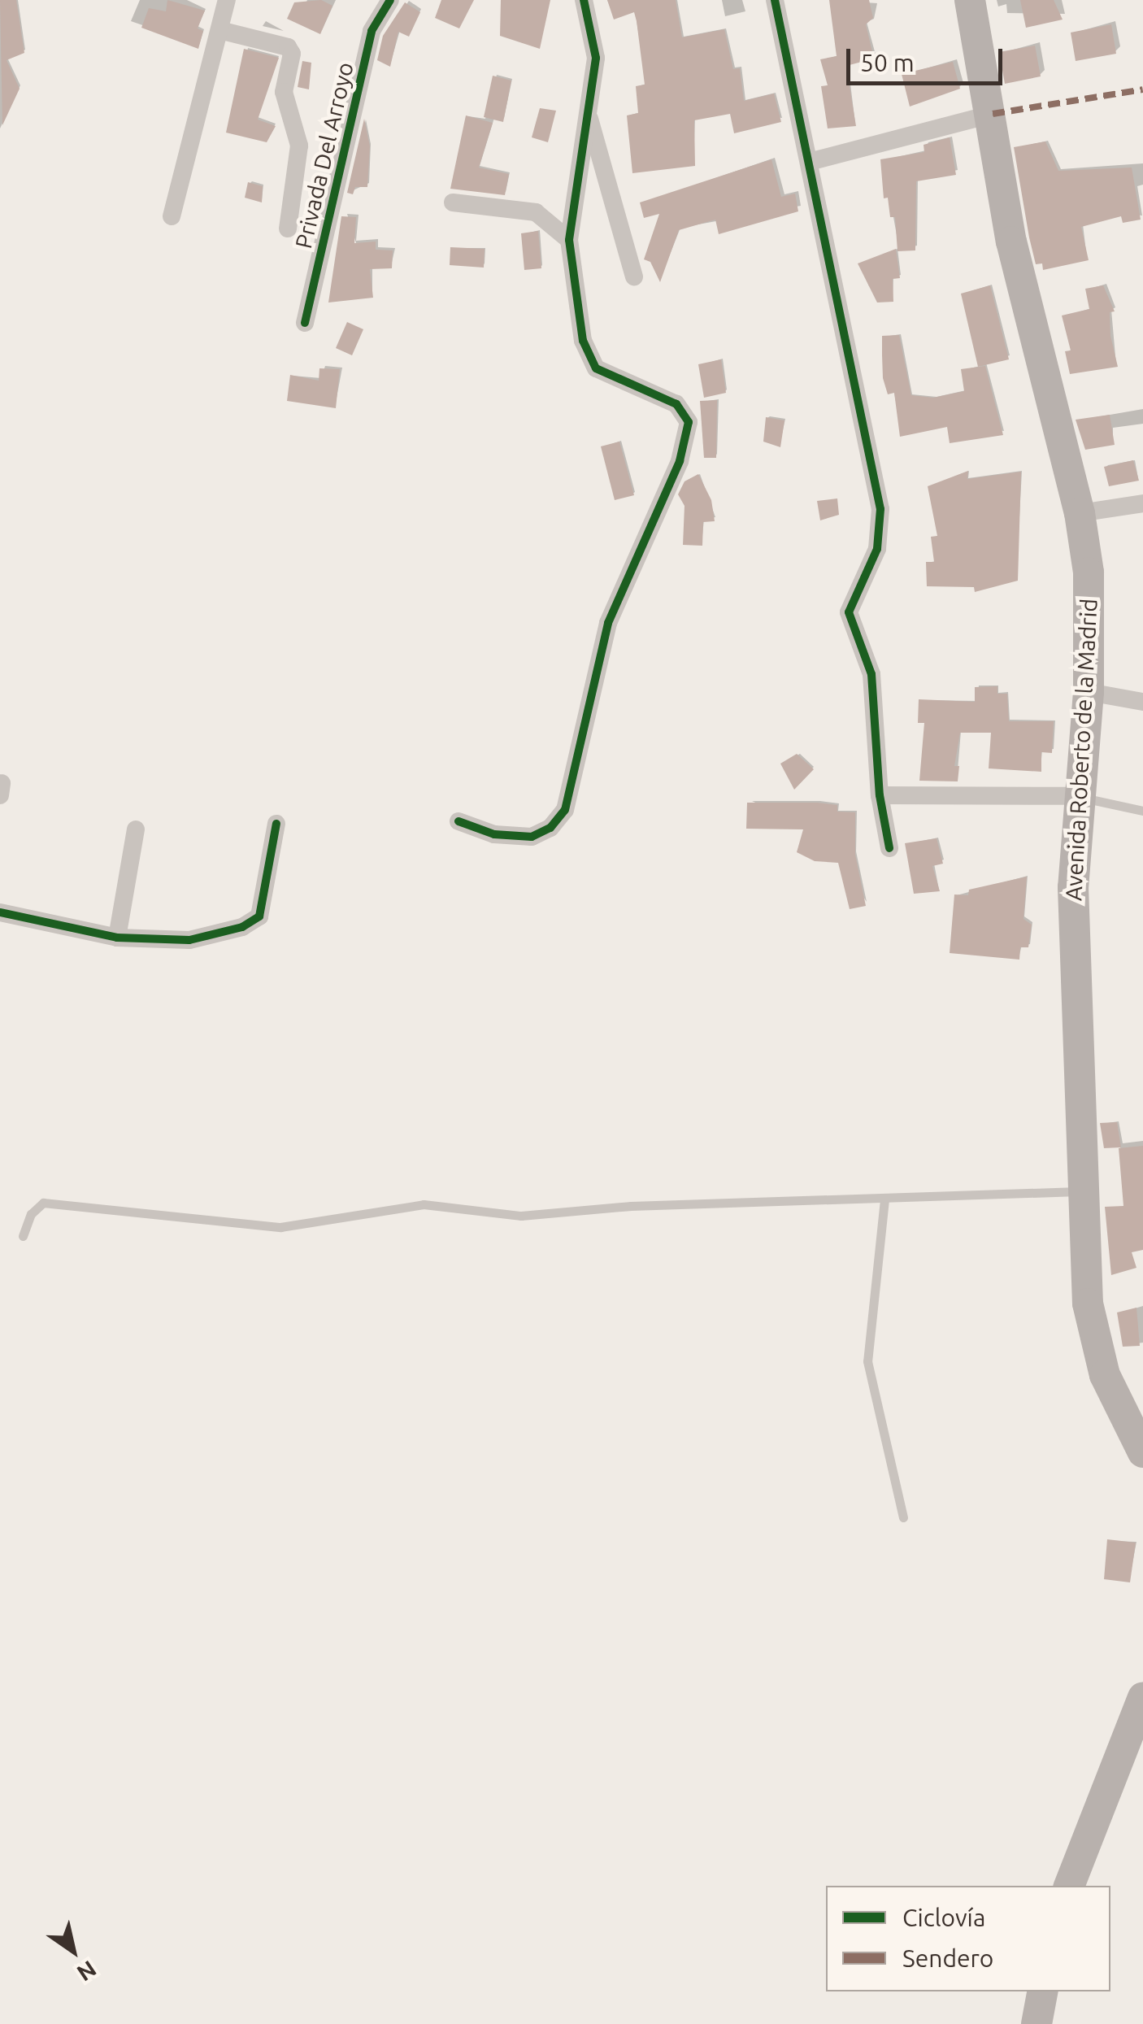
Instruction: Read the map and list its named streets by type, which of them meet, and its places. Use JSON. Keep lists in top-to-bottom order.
{
  "streets": {
    "main road": ["Avenida Roberto de la Madrid"],
    "street": ["Privada Del Arroyo"]
  },
  "legend": ["Ciclovía", "Sendero"],
  "scale_bar": "50 m",
  "north": "bottom right"
}
